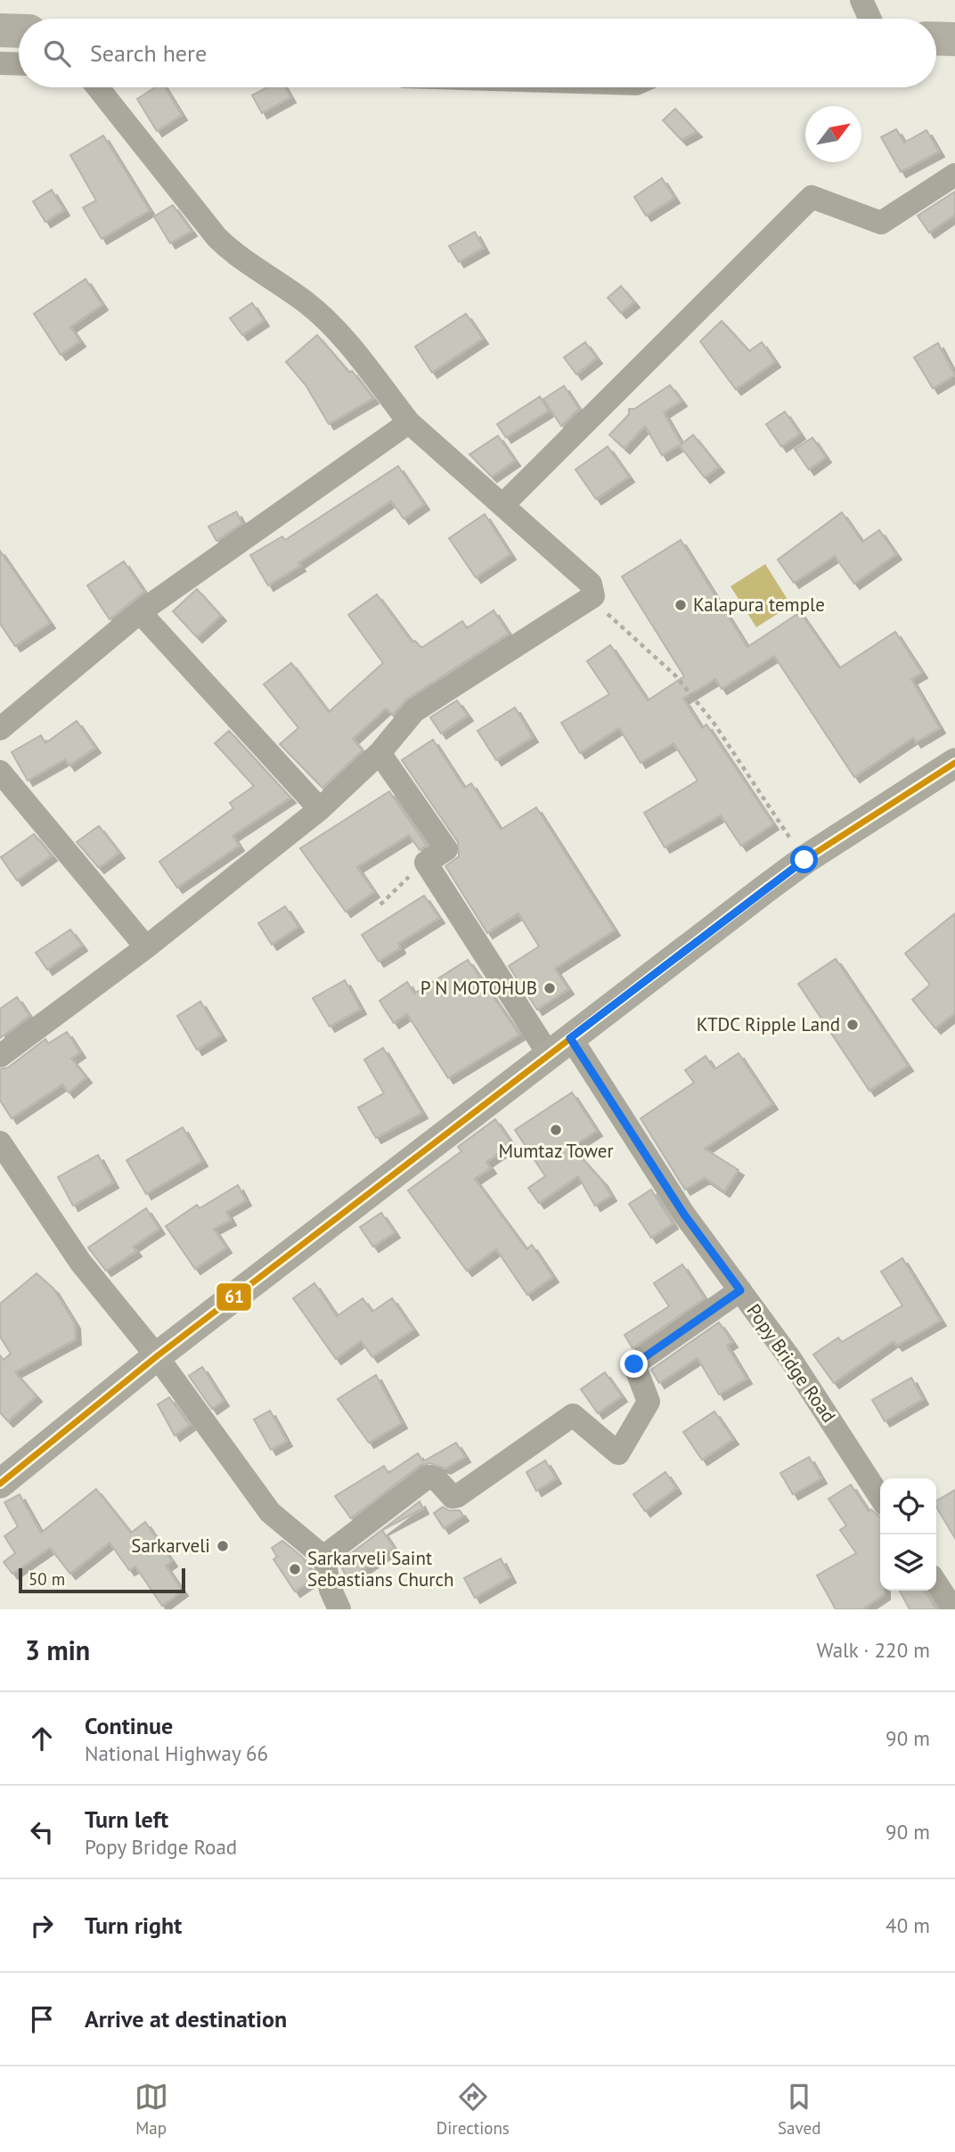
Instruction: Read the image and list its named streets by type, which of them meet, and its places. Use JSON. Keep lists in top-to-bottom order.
{
  "streets": {
    "street": ["Popy Bridge Road"]
  },
  "places": [
    "Kalapura temple",
    "P N MOTOHUB",
    "KTDC Ripple Land",
    "Mumtaz Tower",
    "Sarkarveli",
    "Sarkarveli Saint Sebastians Church"
  ],
  "lines": ["transit line 61"],
  "scale_bar": "50 m",
  "north": "top right",
  "page": {
    "search": "Search here",
    "scale": "50 m",
    "heading": ["3 min", "Walk · 220 m"],
    "list": [
      ["Continue", "National Highway 66", "90 m"],
      ["Turn left", "Popy Bridge Road", "90 m"],
      ["Turn right", "40 m"],
      "Arrive at destination"
    ],
    "nav": ["Map", "Directions", "Saved"]
  }
}
